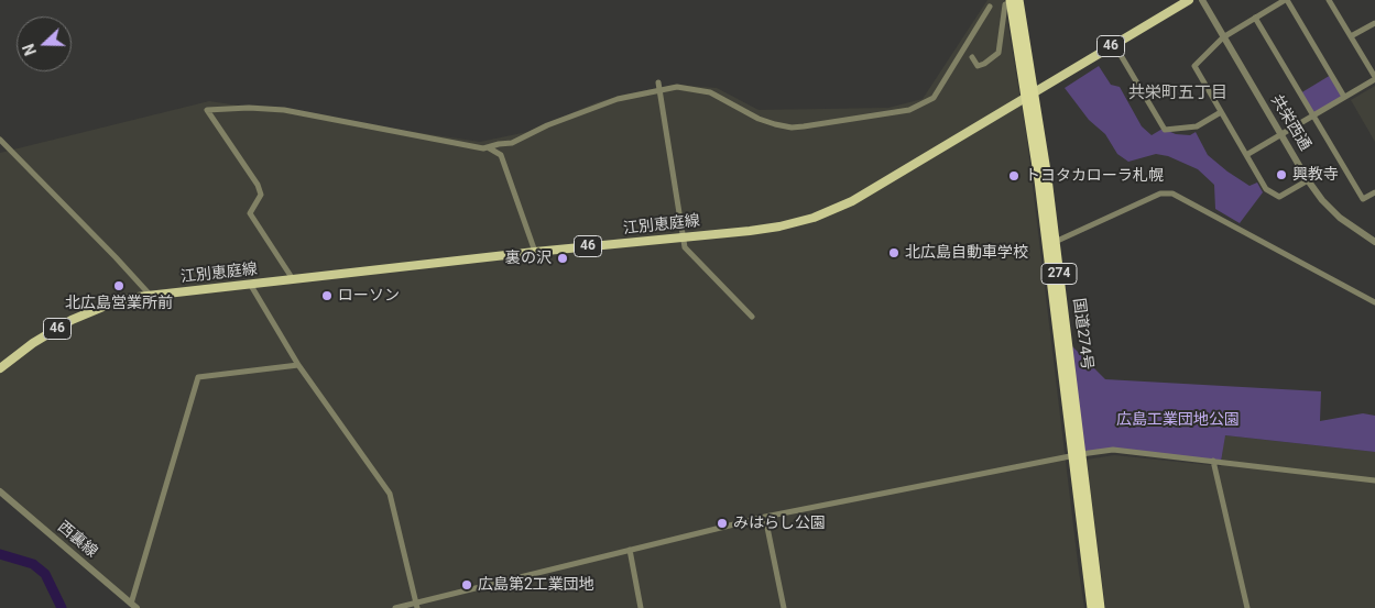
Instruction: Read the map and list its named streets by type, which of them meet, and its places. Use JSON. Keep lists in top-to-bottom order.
{
  "streets": {
    "highway": ["274", "国道274号"],
    "main road": ["46", "江別恵庭線"],
    "street": ["共栄西通", "西裏線"]
  },
  "crossings": [
    ["江別恵庭線", "国道274号"]
  ],
  "districts": ["共栄町五丁目"],
  "parks": ["広島工業団地公園"],
  "places": [
    "興教寺",
    "トヨタカローラ札幌",
    "北広島自動車学校",
    "裏の沢",
    "北広島営業所前",
    "ローソン",
    "みはらし公園",
    "広島第2工業団地"
  ],
  "north": "left"
}
